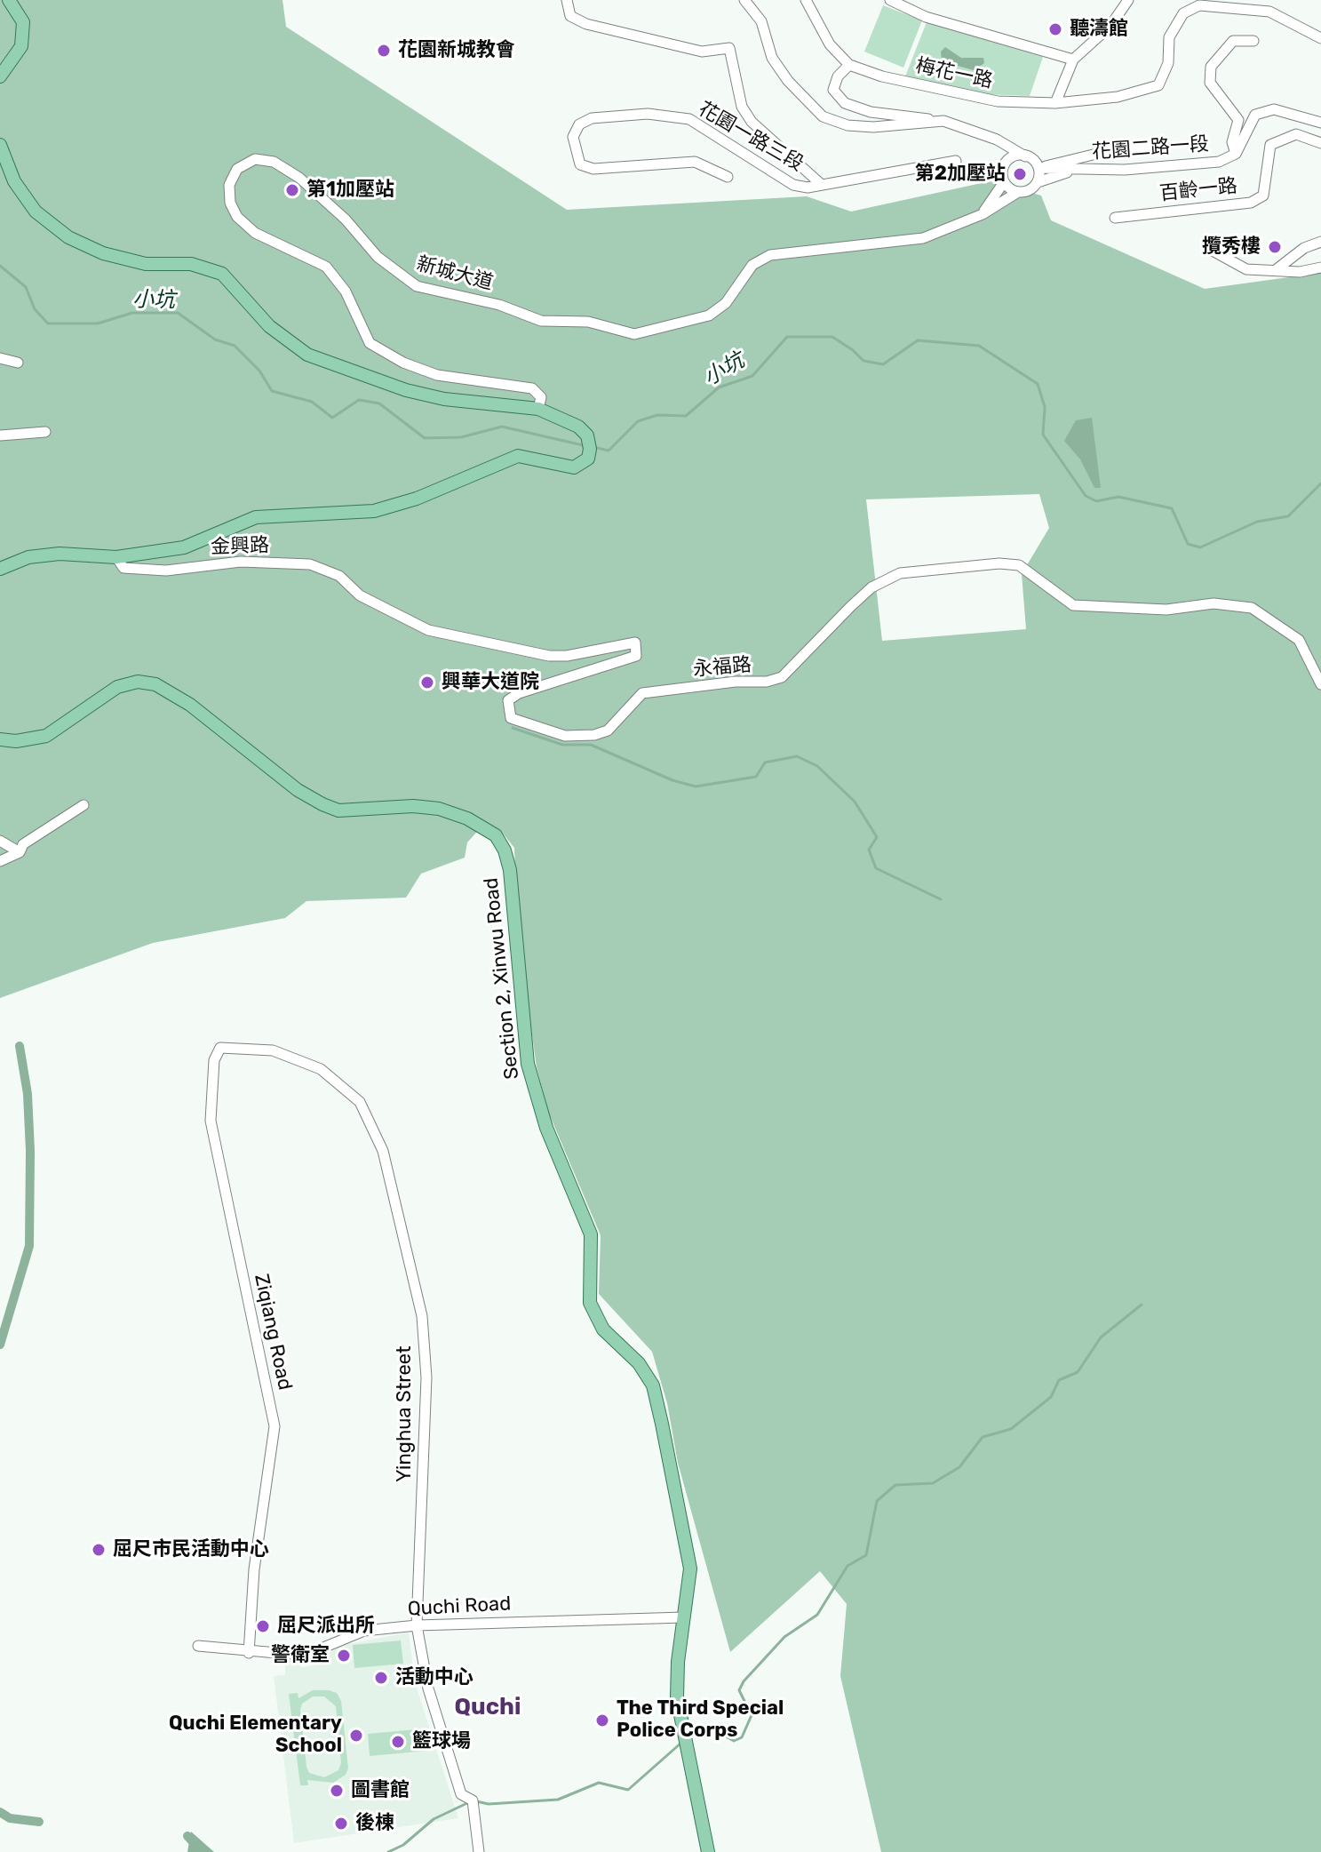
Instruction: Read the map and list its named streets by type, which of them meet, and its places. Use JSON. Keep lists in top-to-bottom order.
{
  "streets": {
    "main road": ["Section 2, Xinwu Road"],
    "street": [
      "梅花一路",
      "花園一路三段",
      "花園二路一段",
      "百齡一路",
      "新城大道",
      "金興路",
      "永福路",
      "Ziqiang Road",
      "Yinghua Street",
      "Quchi Road"
    ]
  },
  "crossings": [
    ["花園二路一段", "新城大道"],
    ["金興路", "永福路"],
    ["Section 2, Xinwu Road", "Quchi Road"],
    ["Ziqiang Road", "Yinghua Street"],
    ["Ziqiang Road", "Quchi Road"],
    ["Yinghua Street", "Quchi Road"]
  ],
  "districts": ["Quchi"],
  "water": ["小坑"],
  "places": [
    "聽濤館",
    "花園新城教會",
    "第2加壓站",
    "第1加壓站",
    "攬秀樓",
    "興華大道院",
    "屈尺市民活動中心",
    "屈尺派出所",
    "警衛室",
    "活動中心",
    "The Third Special Police Corps",
    "Quchi Elementary School",
    "籃球場",
    "圖書館",
    "後棟"
  ]
}
